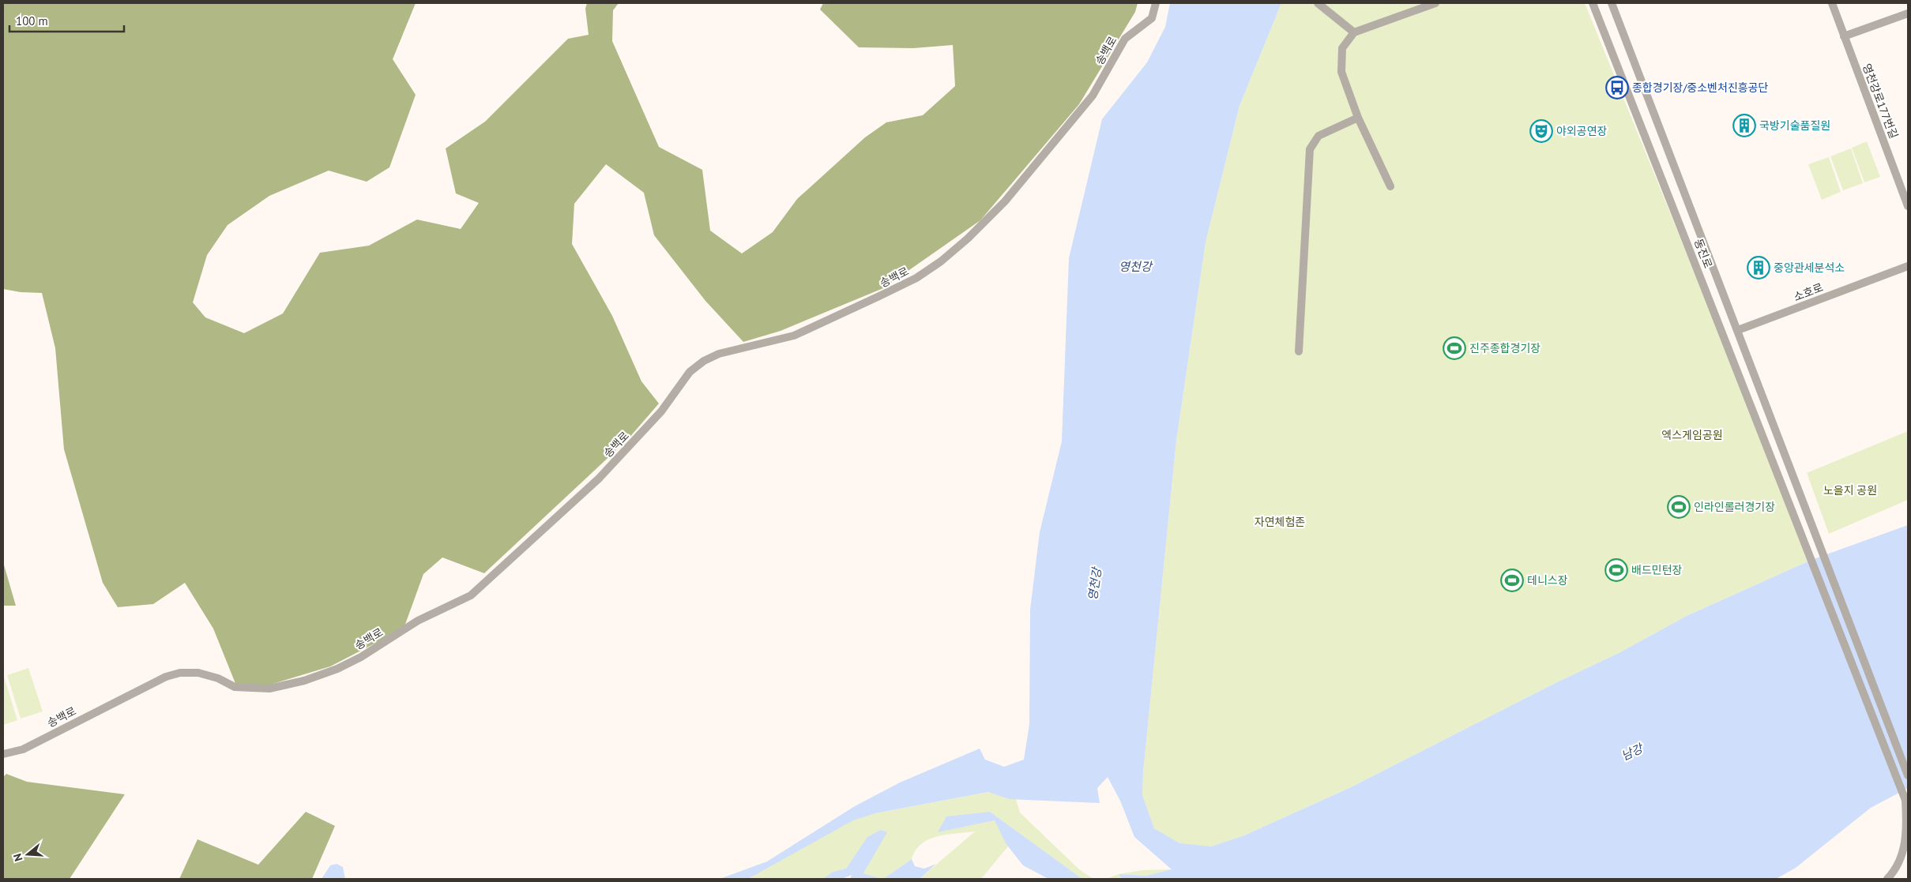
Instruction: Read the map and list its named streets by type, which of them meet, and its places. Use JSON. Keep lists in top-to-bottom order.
{
  "streets": {
    "street": [
      "송백로",
      "영천강로177번길",
      "동진로",
      "소호로"
    ]
  },
  "crossings": [
    ["동진로", "소호로"]
  ],
  "water": ["영천강", "남강"],
  "parks": ["엑스게임공원", "노을지 공원", "자연체험존"],
  "places": {
    "bus stop": ["종합경기장/중소벤처진흥공단"],
    "building": ["국방기술품질원", "중앙관세분석소"],
    "theatre": ["야외공연장"],
    "sports": [
      "진주종합경기장",
      "인라인롤러경기장",
      "배드민턴장",
      "테니스장"
    ]
  },
  "scale_bar": "100 m",
  "north": "left"
}
